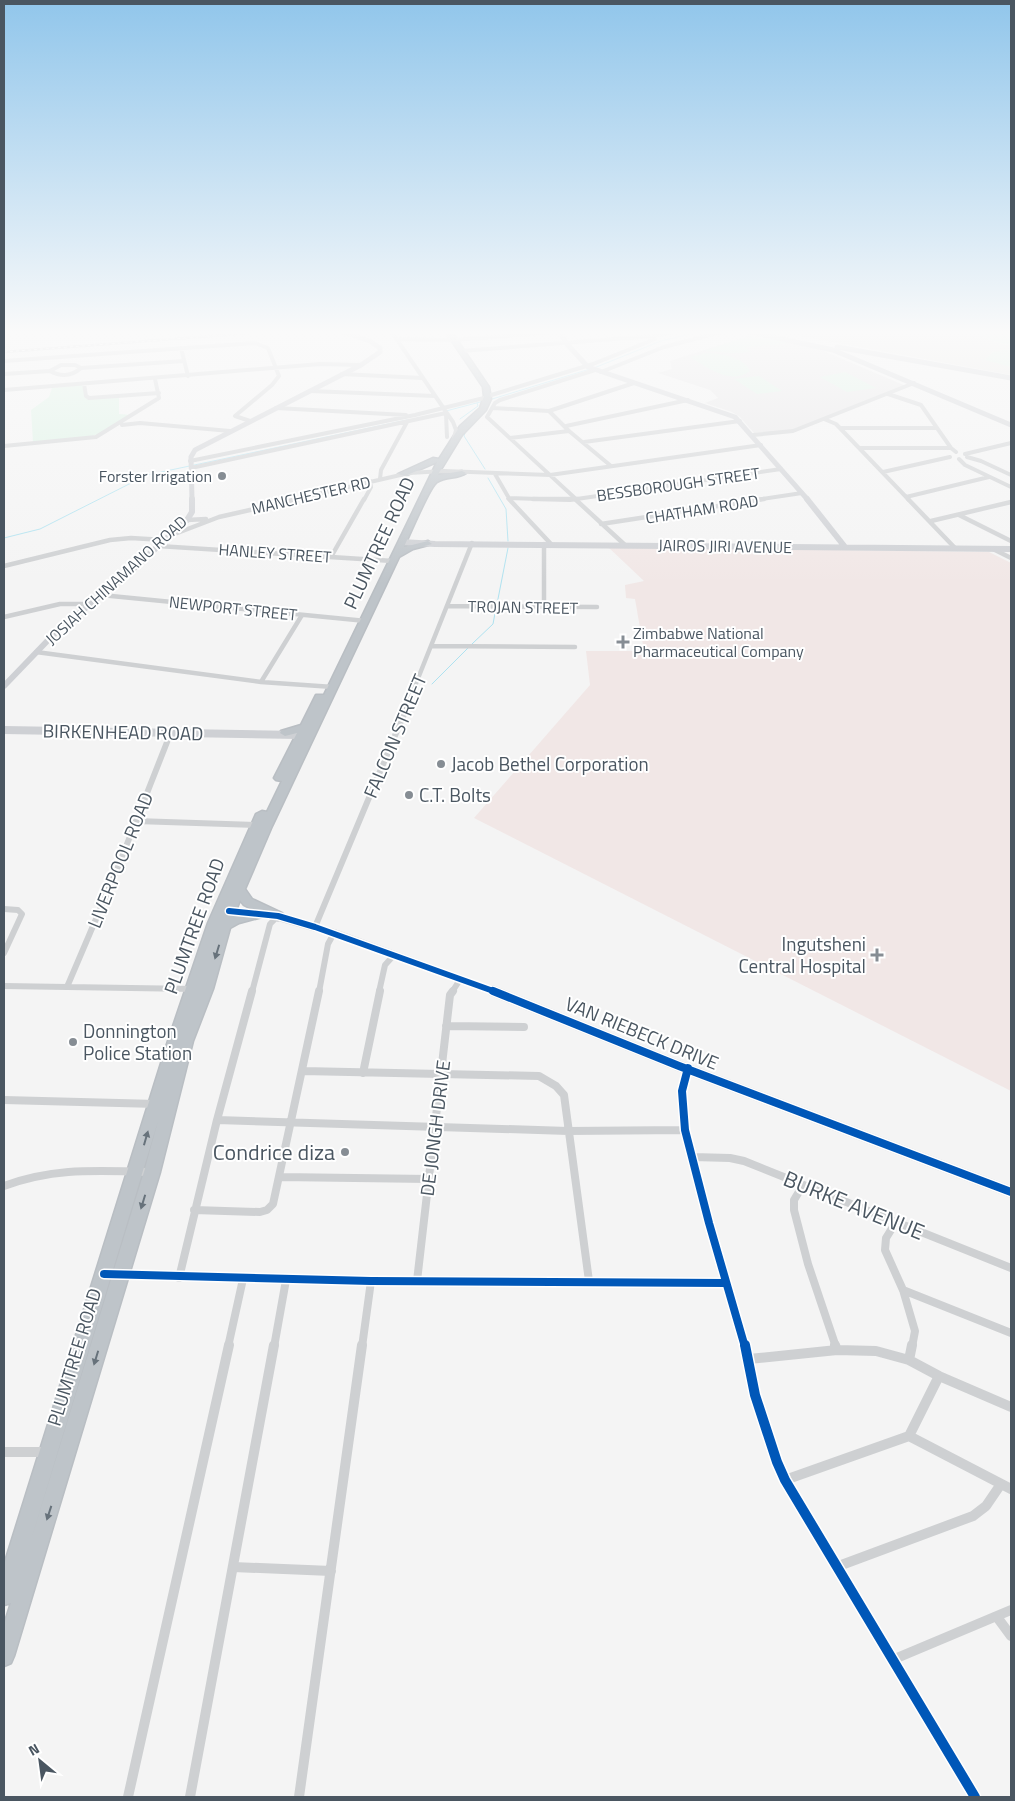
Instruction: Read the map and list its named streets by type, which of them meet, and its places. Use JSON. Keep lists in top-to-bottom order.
{
  "streets": {
    "highway": ["PLUMTREE ROAD"],
    "street": [
      "BESSBOROUGH STREET",
      "MANCHESTER RD",
      "CHATHAM ROAD",
      "JAIROS JIRI AVENUE",
      "HANLEY STREET",
      "JOSIAH CHINAMANO ROAD",
      "TROJAN STREET",
      "NEWPORT STREET",
      "BIRKENHEAD ROAD",
      "FALCON STREET",
      "LIVERPOOL ROAD",
      "VAN RIEBECK DRIVE",
      "DE JONGH DRIVE",
      "BURKE AVENUE"
    ]
  },
  "crossings": [
    ["PLUMTREE ROAD", "JAIROS JIRI AVENUE"],
    ["PLUMTREE ROAD", "HANLEY STREET"],
    ["PLUMTREE ROAD", "NEWPORT STREET"],
    ["PLUMTREE ROAD", "VAN RIEBECK DRIVE"],
    ["JAIROS JIRI AVENUE", "FALCON STREET"],
    ["HANLEY STREET", "JOSIAH CHINAMANO ROAD"],
    ["JOSIAH CHINAMANO ROAD", "NEWPORT STREET"],
    ["TROJAN STREET", "FALCON STREET"],
    ["BIRKENHEAD ROAD", "LIVERPOOL ROAD"],
    ["FALCON STREET", "VAN RIEBECK DRIVE"],
    ["VAN RIEBECK DRIVE", "DE JONGH DRIVE"]
  ],
  "places": {
    "other": [
      "Forster Irrigation",
      "Jacob Bethel Corporation",
      "C.T. Bolts",
      "Donnington Police Station",
      "Condrice diza"
    ],
    "health": ["Zimbabwe National Pharmaceutical Company", "Ingutsheni Central Hospital"]
  },
  "north": "top left"
}
